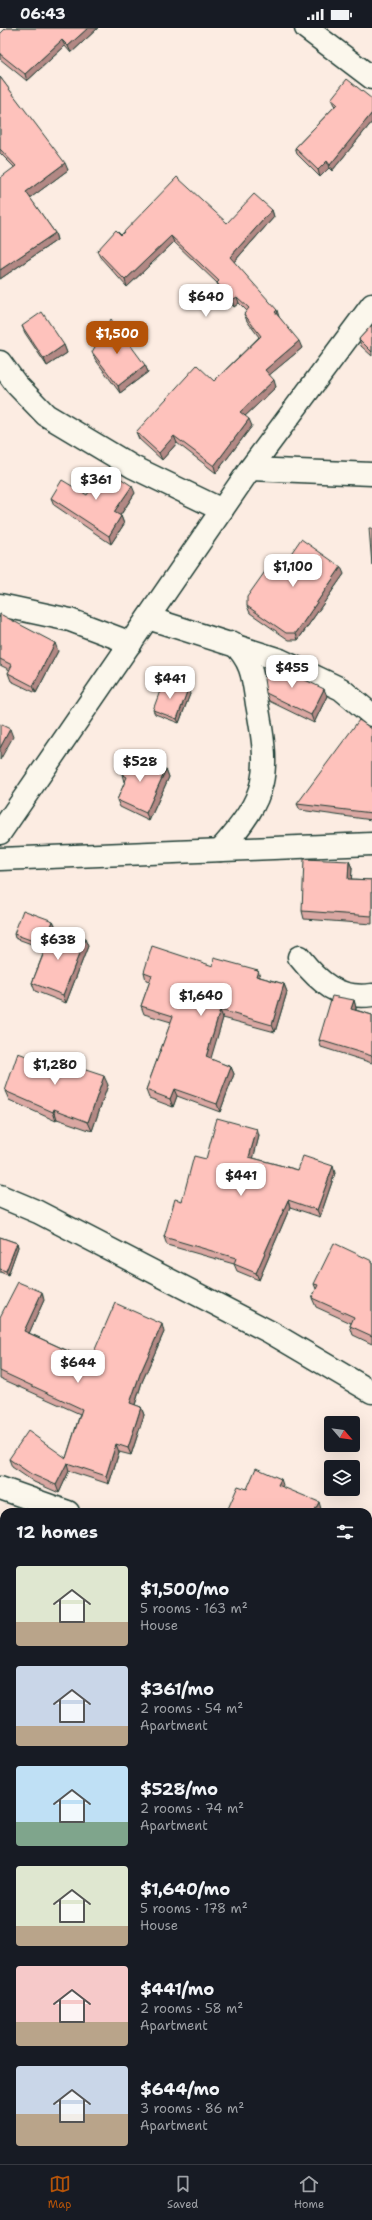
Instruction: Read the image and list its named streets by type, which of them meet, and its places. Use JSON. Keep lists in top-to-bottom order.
{
  "north": "bottom right",
  "page": {
    "status": "06:43",
    "price": [
      "$640",
      "$1,500",
      "$361",
      "$1,100",
      "$455",
      "$441",
      "$528",
      "$638",
      "$1,640",
      "$1,280",
      "$441",
      "$644"
    ],
    "heading": "12 homes",
    "list": [
      {
        "name": "$1,500/mo",
        "note": "5 rooms · 163 m² · House"
      },
      {
        "name": "$361/mo",
        "note": "2 rooms · 54 m² · Apartment"
      },
      {
        "name": "$528/mo",
        "note": "2 rooms · 74 m² · Apartment"
      },
      {
        "name": "$1,640/mo",
        "note": "5 rooms · 178 m² · House"
      },
      {
        "name": "$441/mo",
        "note": "2 rooms · 58 m² · Apartment"
      },
      {
        "name": "$644/mo",
        "note": "3 rooms · 86 m² · Apartment"
      }
    ],
    "tabs": ["Map", "Saved", "Home"]
  }
}
